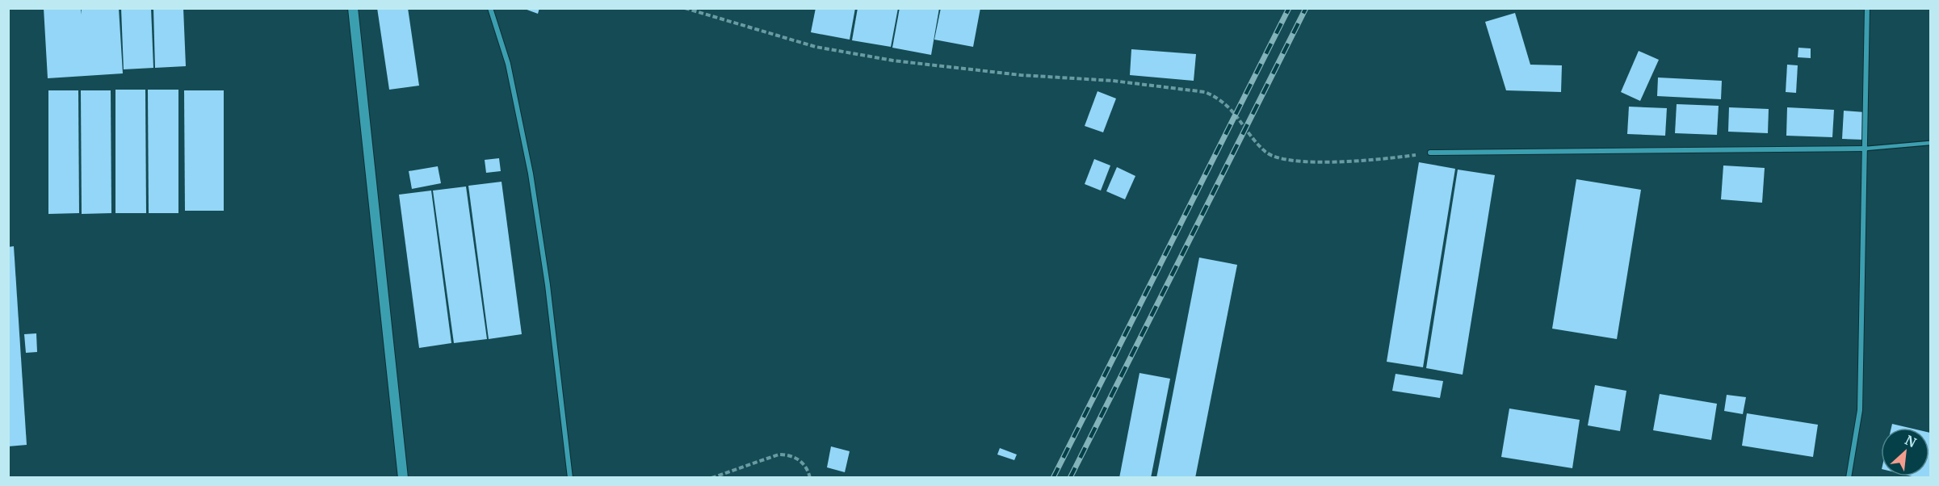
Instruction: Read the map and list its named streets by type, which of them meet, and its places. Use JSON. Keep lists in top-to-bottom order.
{
  "north": "top right"
}
